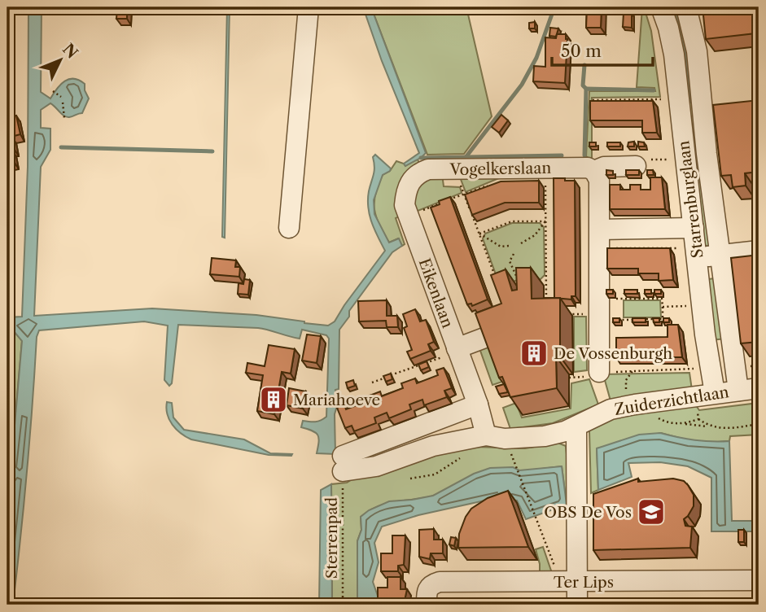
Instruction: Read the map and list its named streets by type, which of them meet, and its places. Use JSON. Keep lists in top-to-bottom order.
{
  "streets": {
    "street": [
      "Vogelkerslaan",
      "Starrenburglaan",
      "Eikenlaan",
      "Zuiderzichtlaan",
      "Ter Lips"
    ],
    "path": ["Sterrenpad"]
  },
  "crossings": [
    ["Vogelkerslaan", "Eikenlaan"],
    ["Starrenburglaan", "Zuiderzichtlaan"],
    ["Eikenlaan", "Zuiderzichtlaan"],
    ["Zuiderzichtlaan", "Sterrenpad"]
  ],
  "places": {
    "building": ["De Vossenburgh", "Mariahoeve"],
    "school or university": ["OBS De Vos"]
  },
  "scale_bar": "50 m",
  "north": "top right"
}
